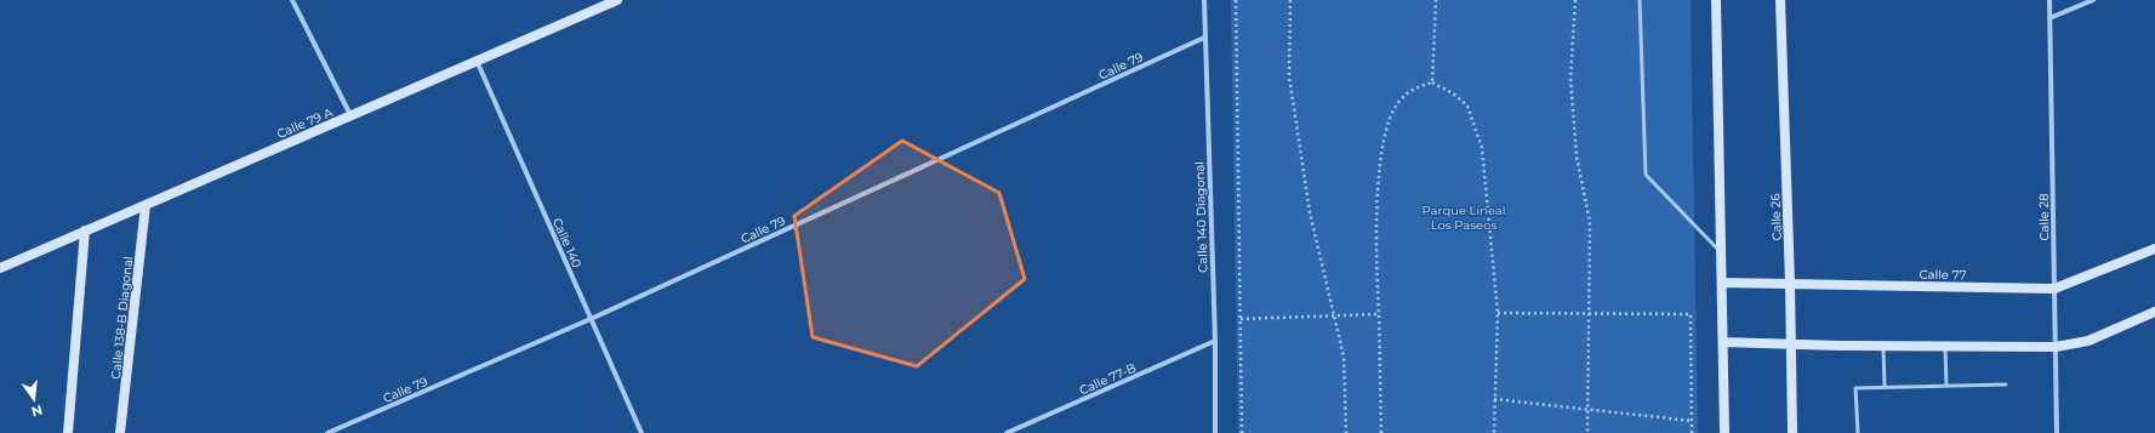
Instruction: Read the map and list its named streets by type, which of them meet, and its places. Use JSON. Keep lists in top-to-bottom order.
{
  "streets": {
    "street": [
      "Calle 79",
      "Calle 79 A",
      "Calle 140 Diagonal",
      "Calle 26",
      "Calle 28",
      "Calle 140",
      "Calle 77",
      "Calle 138-B Diagonal",
      "Calle 77-B"
    ]
  },
  "crossings": [
    ["Calle 79", "Calle 140 Diagonal"],
    ["Calle 79", "Calle 140"],
    ["Calle 79 A", "Calle 140"],
    ["Calle 79 A", "Calle 138-B Diagonal"],
    ["Calle 140 Diagonal", "Calle 77-B"],
    ["Calle 26", "Calle 77"],
    ["Calle 28", "Calle 77"]
  ],
  "parks": ["Parque Lineal Los Paseos"],
  "north": "bottom"
}
